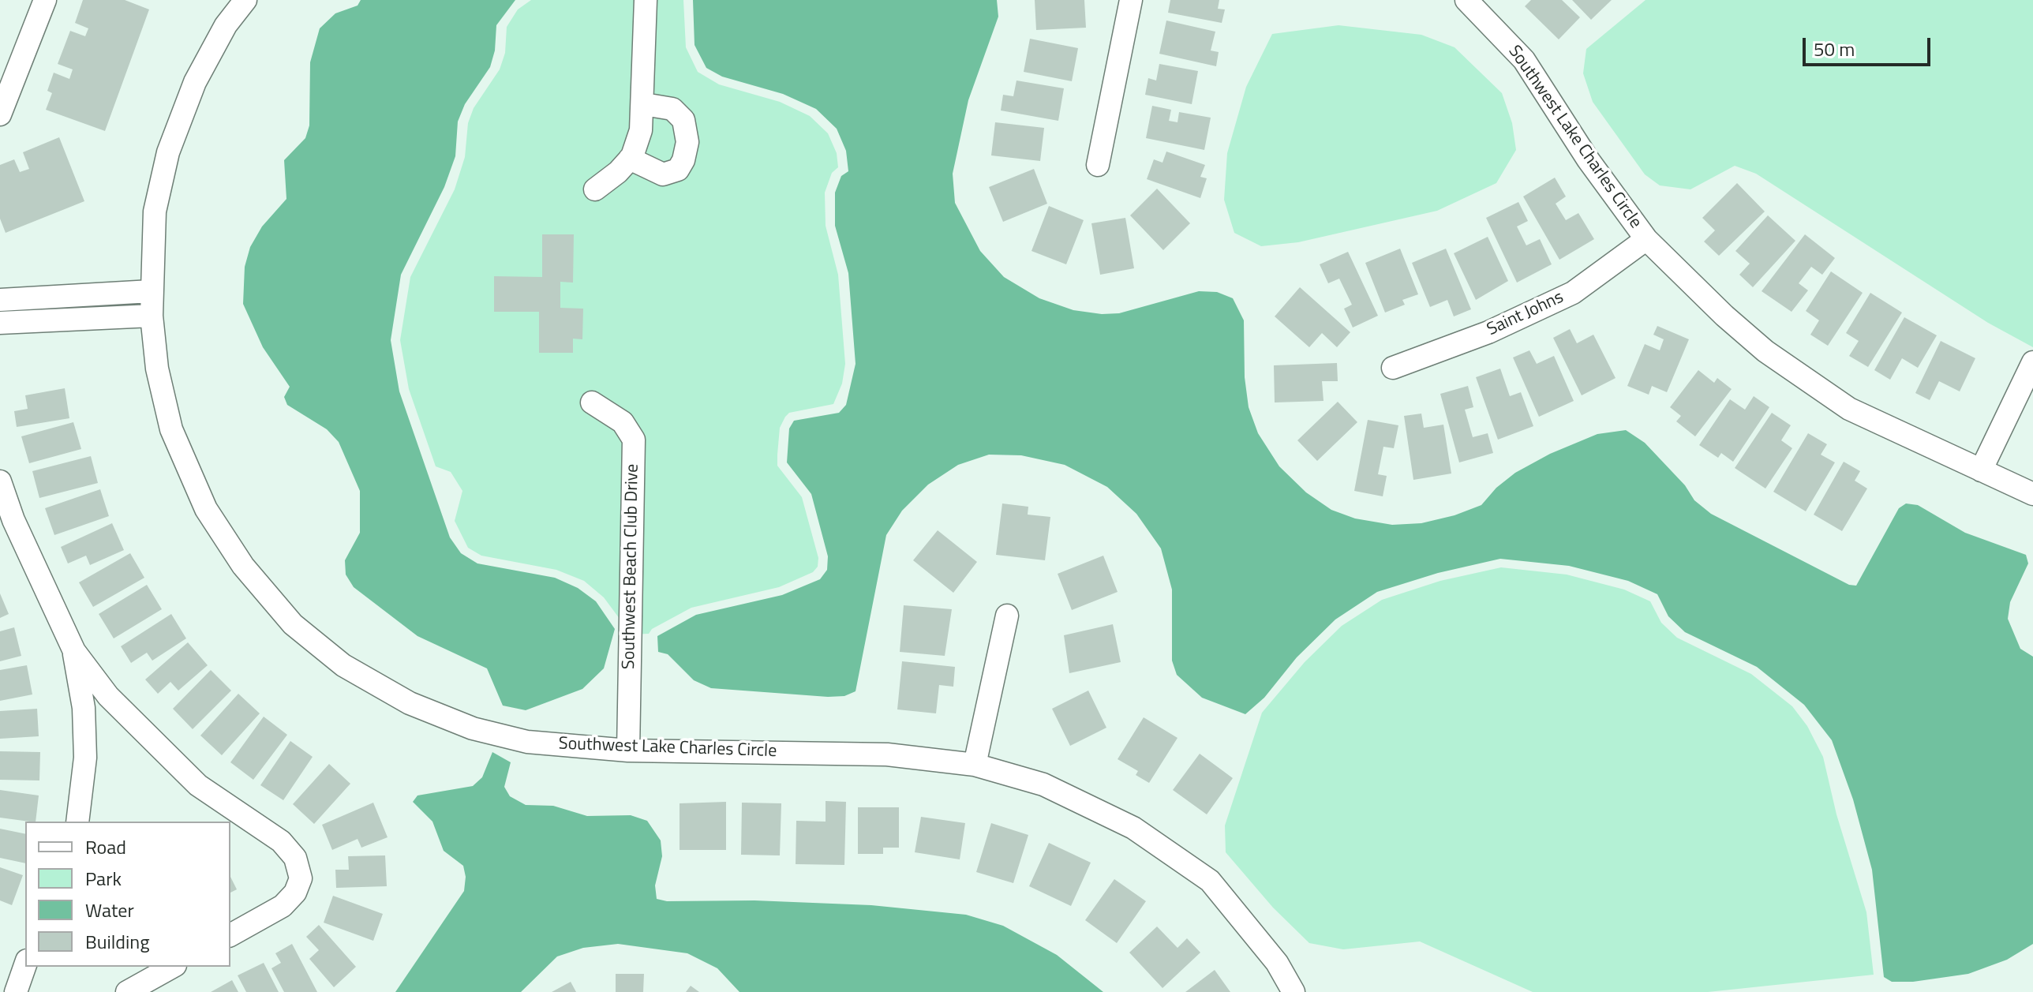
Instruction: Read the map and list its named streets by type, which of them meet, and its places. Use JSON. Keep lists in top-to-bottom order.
{
  "streets": {
    "street": ["Southwest Lake Charles Circle", "Saint Johns", "Southwest Beach Club Drive"]
  },
  "crossings": [
    ["Southwest Lake Charles Circle", "Saint Johns"],
    ["Southwest Lake Charles Circle", "Southwest Beach Club Drive"]
  ],
  "legend": [
    "Road",
    "Park",
    "Water",
    "Building"
  ],
  "scale_bar": "50 m"
}
